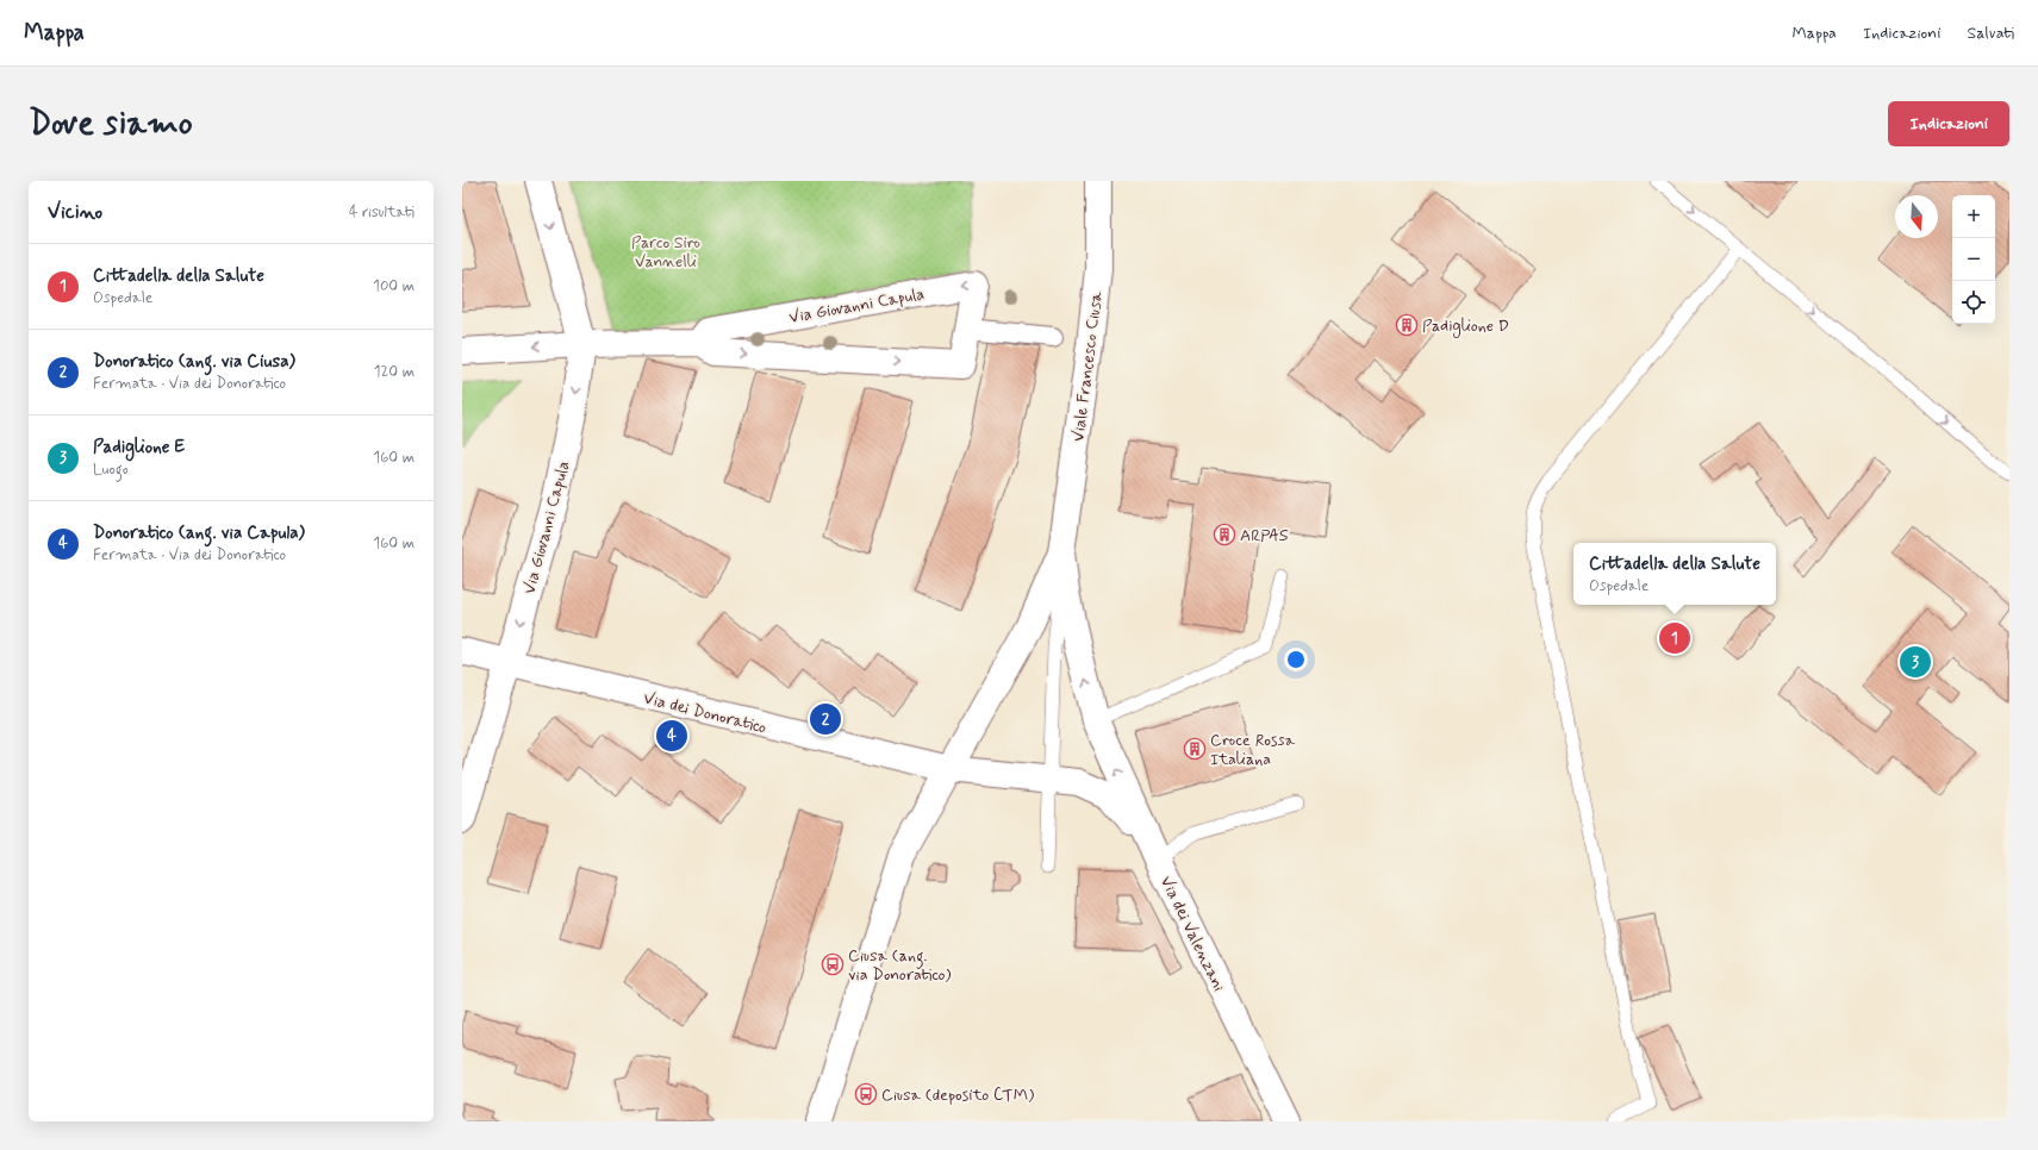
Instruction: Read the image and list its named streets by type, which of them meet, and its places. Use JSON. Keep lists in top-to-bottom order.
{
  "streets": {
    "street": [
      "Via Giovanni Capula",
      "Viale Francesco Ciusa",
      "Via dei Donoratico",
      "Via dei Valenzani"
    ]
  },
  "crossings": [
    ["Via Giovanni Capula", "Via dei Donoratico"],
    ["Viale Francesco Ciusa", "Via dei Donoratico"],
    ["Viale Francesco Ciusa", "Via dei Valenzani"]
  ],
  "parks": ["Parco Siro Vannelli"],
  "places": {
    "building": ["Padiglione D", "ARPAS", "Croce Rossa Italiana"],
    "bus stop": ["Ciusa (ang. via Donoratico)", "Ciusa (deposito CTM)"]
  },
  "north": "bottom",
  "page": {
    "header": "Mappa",
    "nav": ["Mappa", "Indicazioni", "Salvati"],
    "buttons": "Indicazioni",
    "title": "Dove siamo",
    "heading": ["Vicino", "4 risultati"],
    "map_buttons": ["+", "−"],
    "list": [
      {
        "mark": "1",
        "name": "Cittadella della Salute",
        "note": "Ospedale",
        "value": "100 m"
      },
      {
        "mark": "2",
        "name": "Donoratico (ang. via Ciusa)",
        "note": "Fermata · Via dei Donoratico",
        "value": "120 m"
      },
      {
        "mark": "3",
        "name": "Padiglione E",
        "note": "Luogo",
        "value": "160 m"
      },
      {
        "mark": "4",
        "name": "Donoratico (ang. via Capula)",
        "note": "Fermata · Via dei Donoratico",
        "value": "160 m"
      }
    ],
    "popup": ["Cittadella della Salute", "Ospedale"],
    "pins": [
      "1",
      "3",
      "2",
      "4"
    ]
  }
}
